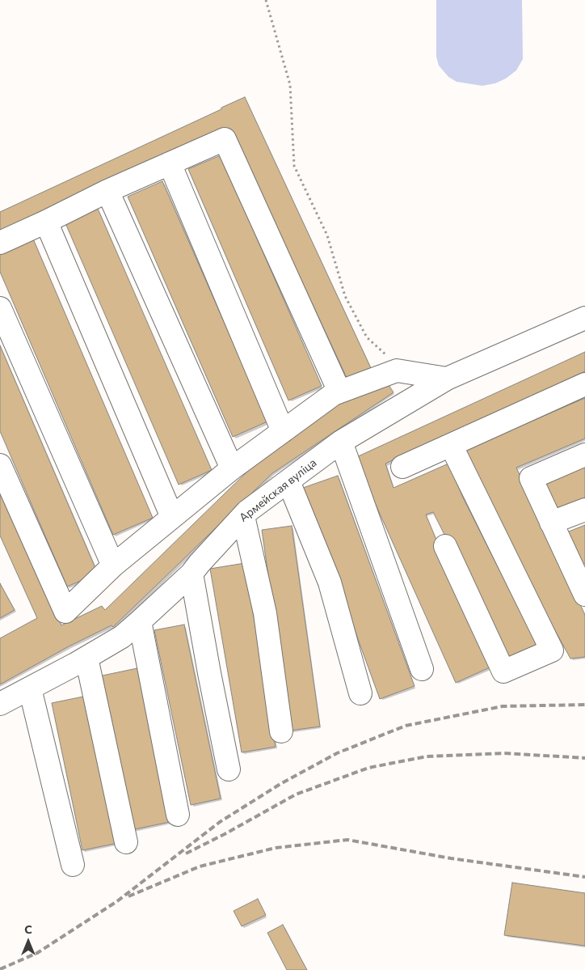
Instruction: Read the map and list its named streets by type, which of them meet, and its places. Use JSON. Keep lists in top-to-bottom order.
{
  "streets": {
    "street": ["Армейская вуліца"]
  },
  "north": "top"
}
